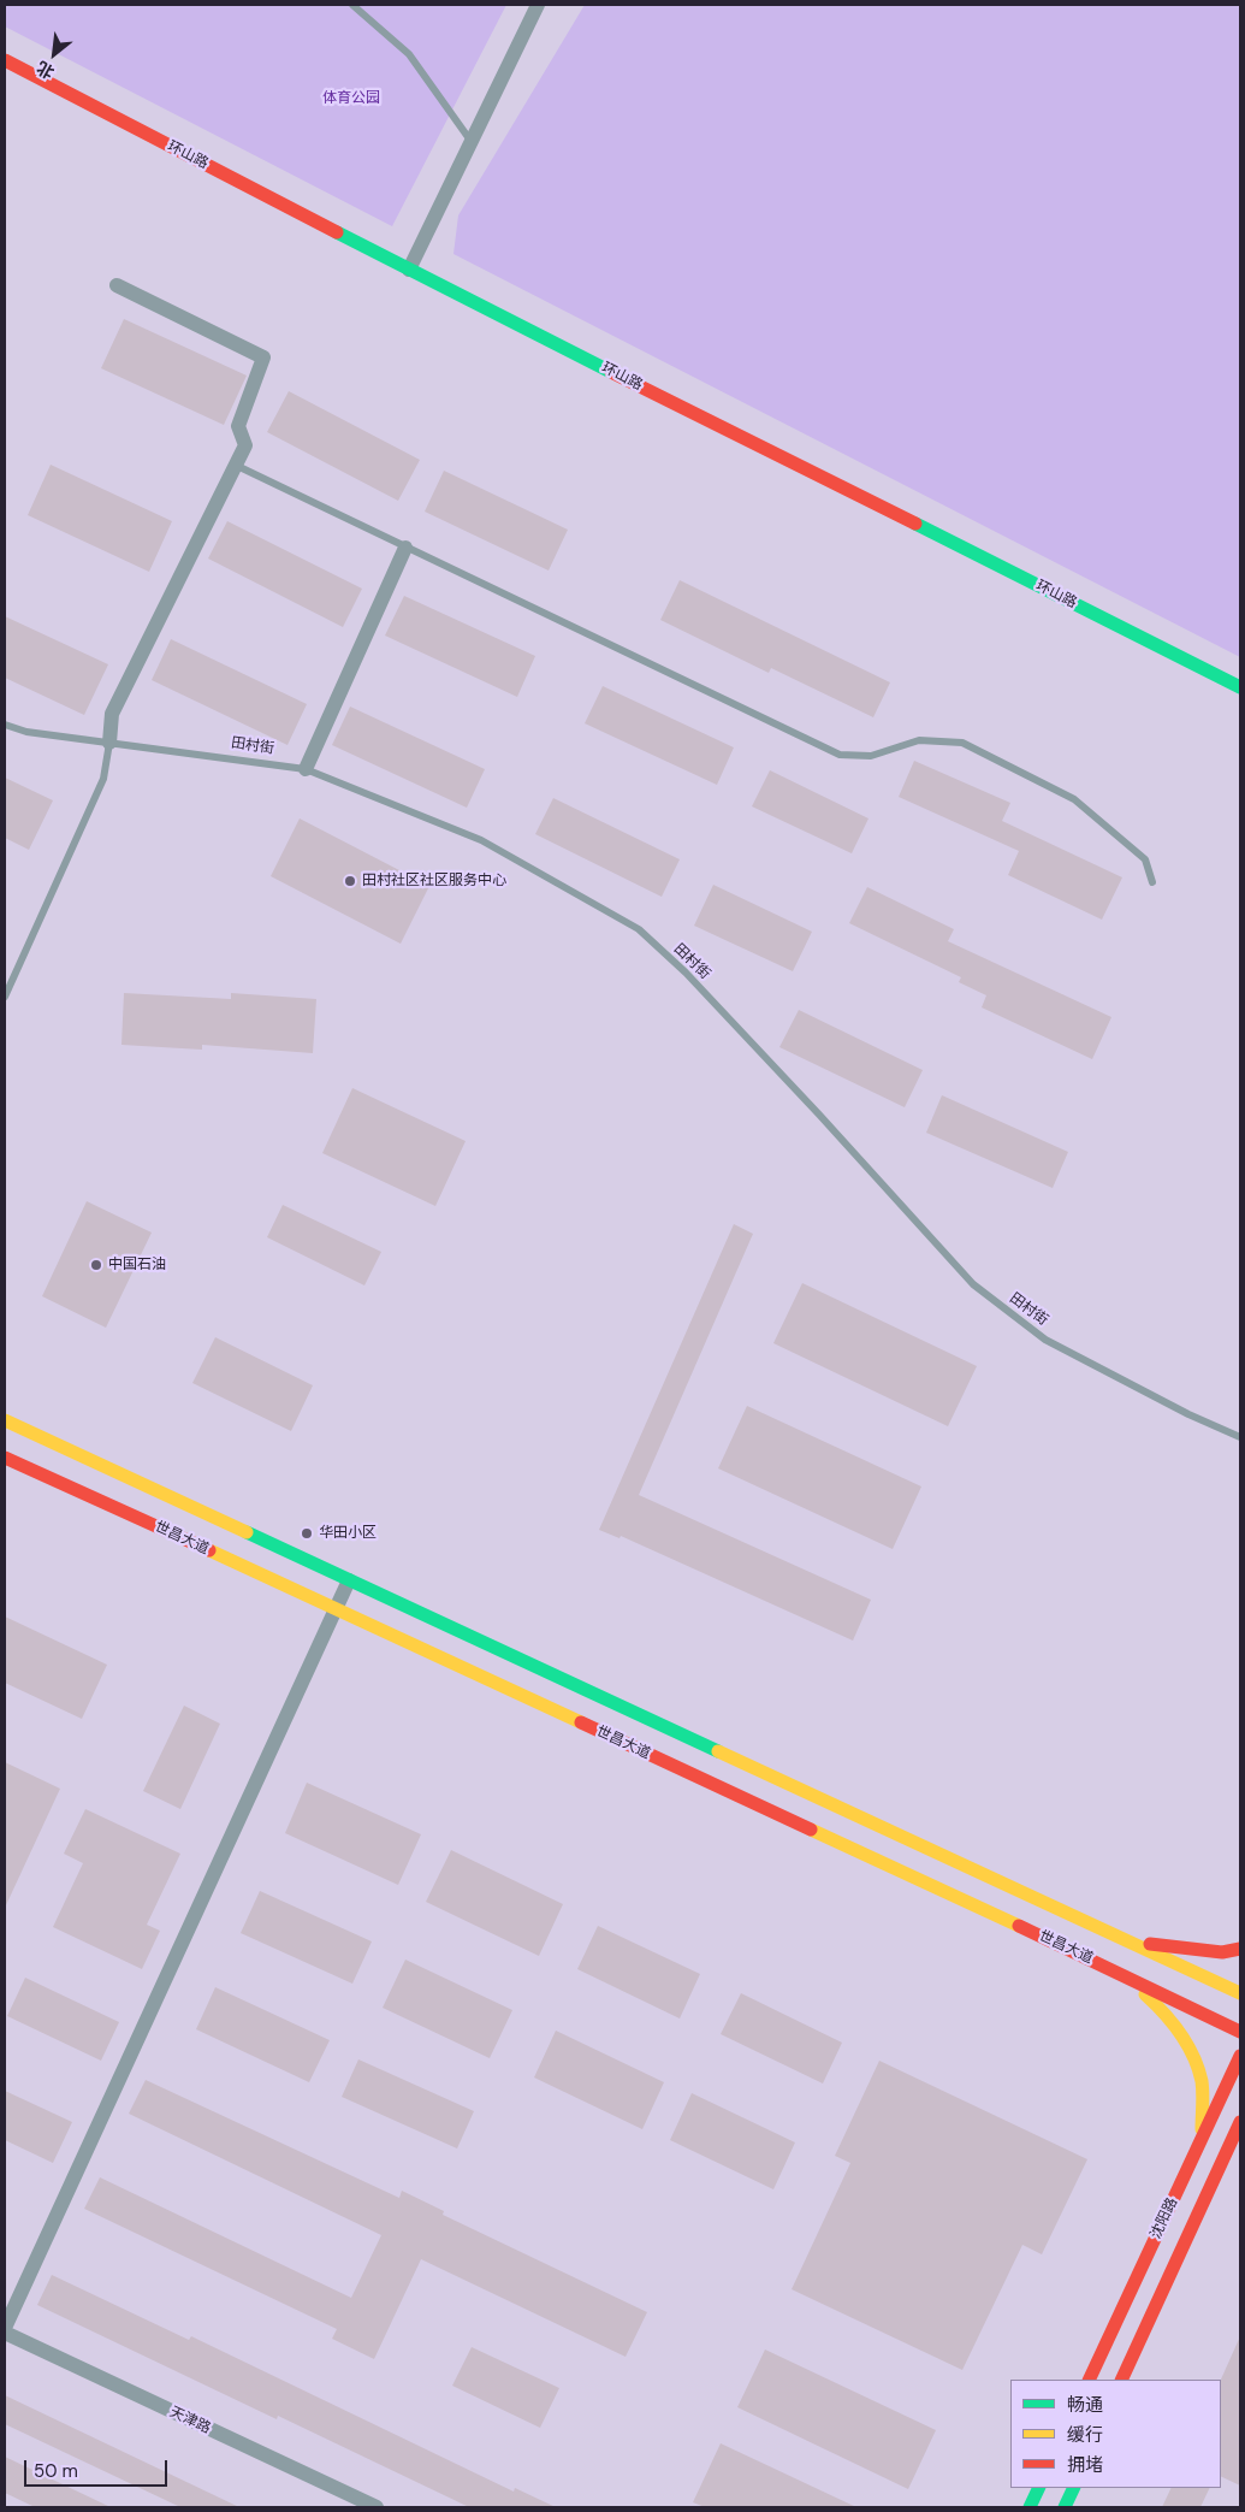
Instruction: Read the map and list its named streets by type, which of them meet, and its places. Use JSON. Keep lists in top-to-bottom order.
{
  "streets": {
    "main road": ["环山路", "世昌大道", "沈阳路"],
    "street": ["天津路"],
    "lane": ["田村街"]
  },
  "parks": ["体育公园"],
  "places": ["田村社区社区服务中心", "中国石油", "华田小区"],
  "legend": ["畅通", "缓行", "拥堵"],
  "scale_bar": "50 m",
  "north": "bottom left"
}
